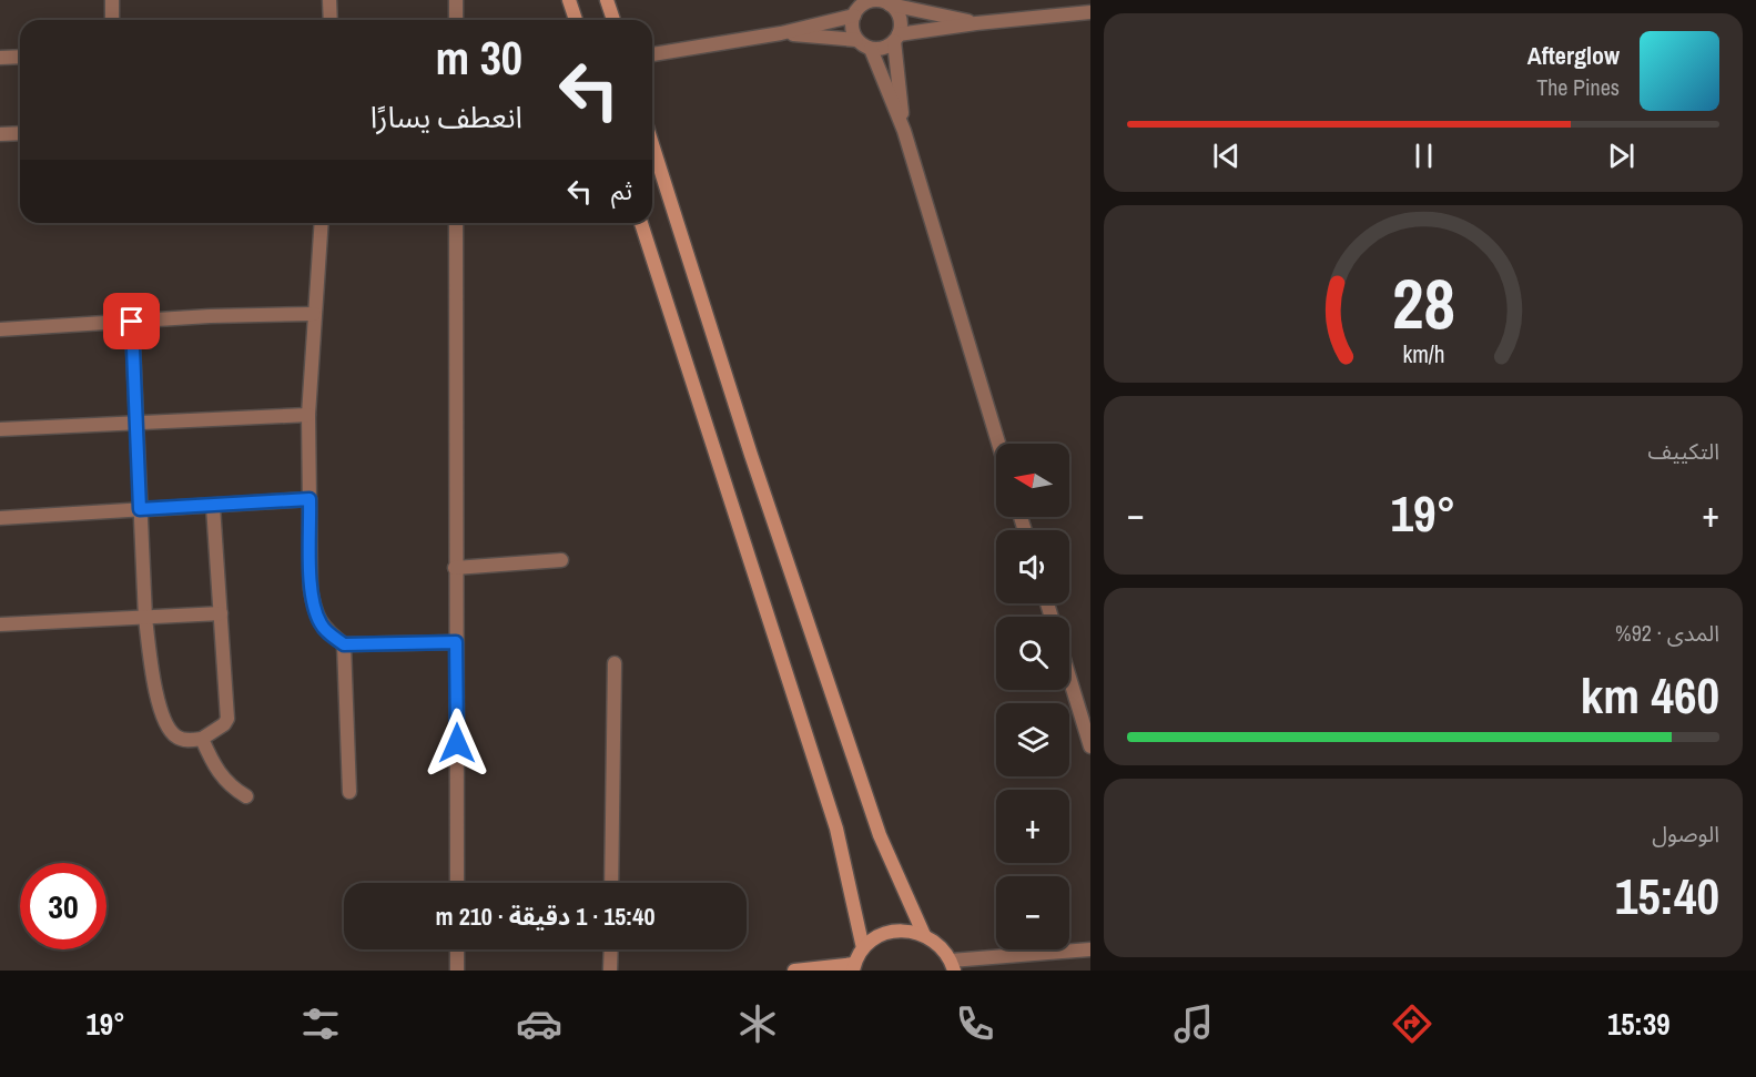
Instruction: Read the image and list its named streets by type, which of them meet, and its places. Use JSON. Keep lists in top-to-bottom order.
{
  "north": "left",
  "page": {
    "turn": ["30 m", "انعطف يسارًا"],
    "song": ["Afterglow", "The Pines"],
    "then": "ثم",
    "tile": [
      "التكييف",
      ["المدى · 92%", "460 km"],
      ["الوصول", "15:40"]
    ],
    "map_buttons": ["+", "−"],
    "heat": ["−", "19°", "+"],
    "limit": "30",
    "trip": "15:40 · 1 دقيقة · 210 m",
    "tabs": ["15:39", "19°"],
    "gauge": ["28", "km/h"]
  }
}
